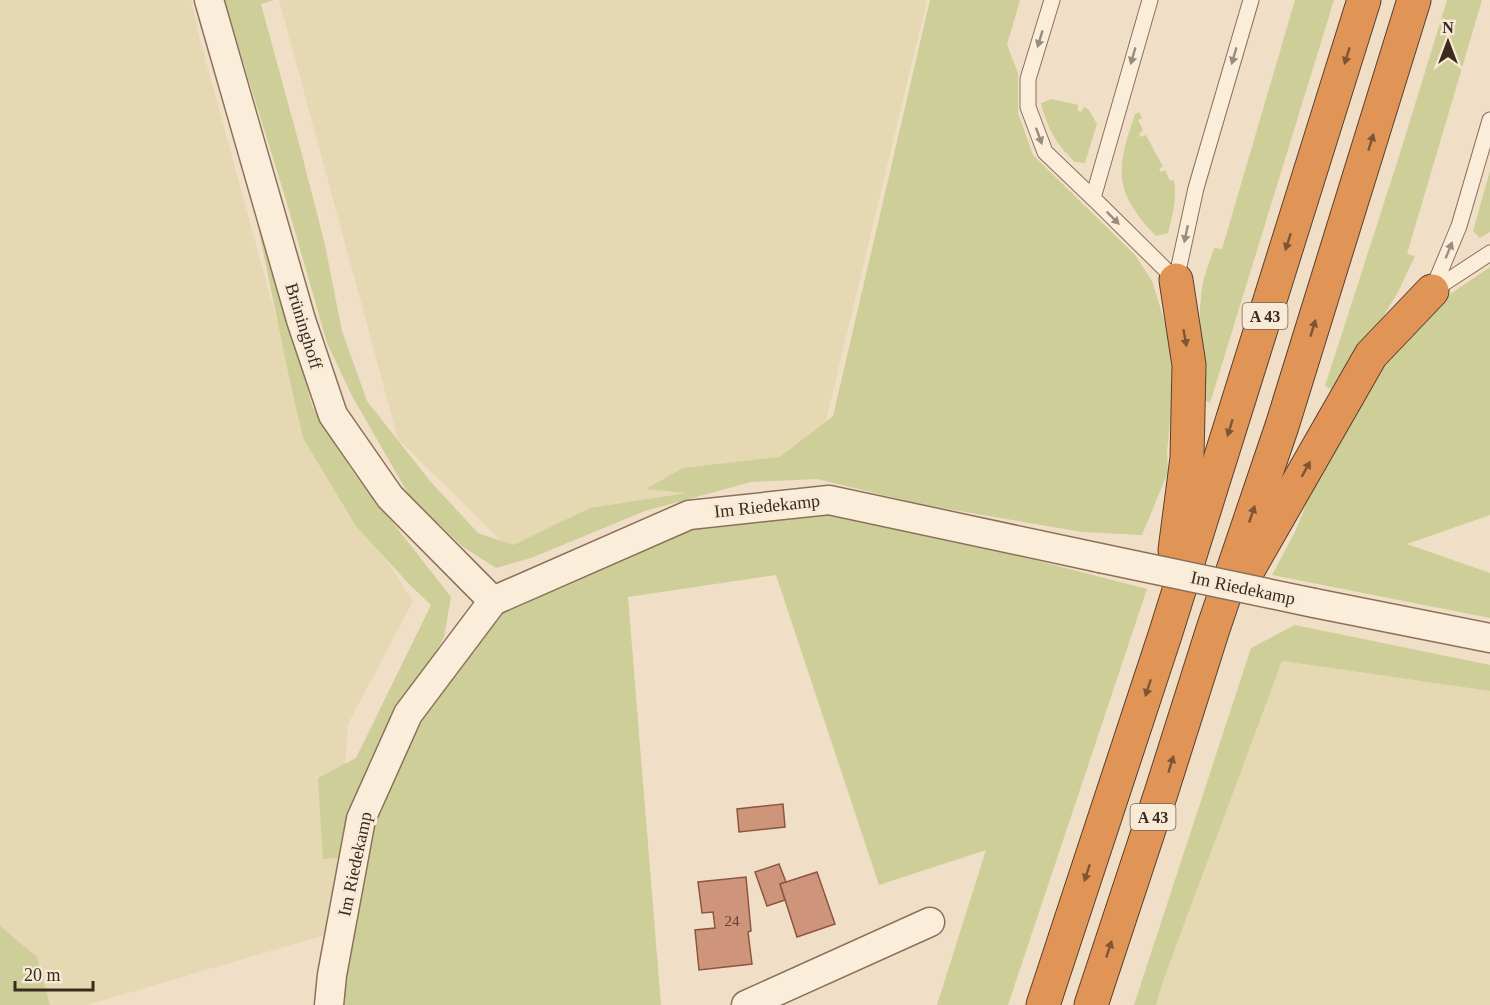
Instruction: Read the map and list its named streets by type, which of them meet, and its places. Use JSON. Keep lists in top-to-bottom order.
{
  "streets": {
    "highway": ["A 43"],
    "street": ["Brüninghoff", "Im Riedekamp"]
  },
  "crossings": [
    ["Brüninghoff", "Im Riedekamp"]
  ],
  "house_numbers": ["24"],
  "scale_bar": "20 m",
  "north": "top"
}
